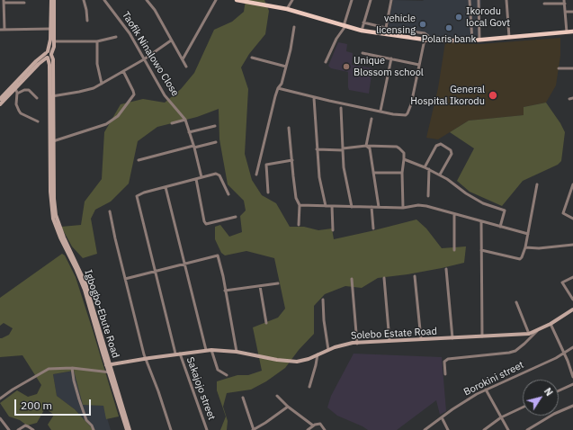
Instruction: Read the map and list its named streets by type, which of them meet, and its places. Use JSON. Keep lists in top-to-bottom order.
{
  "streets": {
    "main road": ["Igbogbo-Ebute Road", "Solebo Estate Road"],
    "street": ["Taofik Ninalowo Close", "Borokini street", "Sakajojo street"]
  },
  "crossings": [
    ["Igbogbo-Ebute Road", "Solebo Estate Road"],
    ["Solebo Estate Road", "Sakajojo street"]
  ],
  "places": [
    "Ikorodu local Govt",
    "vehicle licensing",
    "Polaris bank",
    "Unique Blossom school",
    "General Hospital Ikorodu"
  ],
  "scale_bar": "200 m",
  "north": "top right"
}
